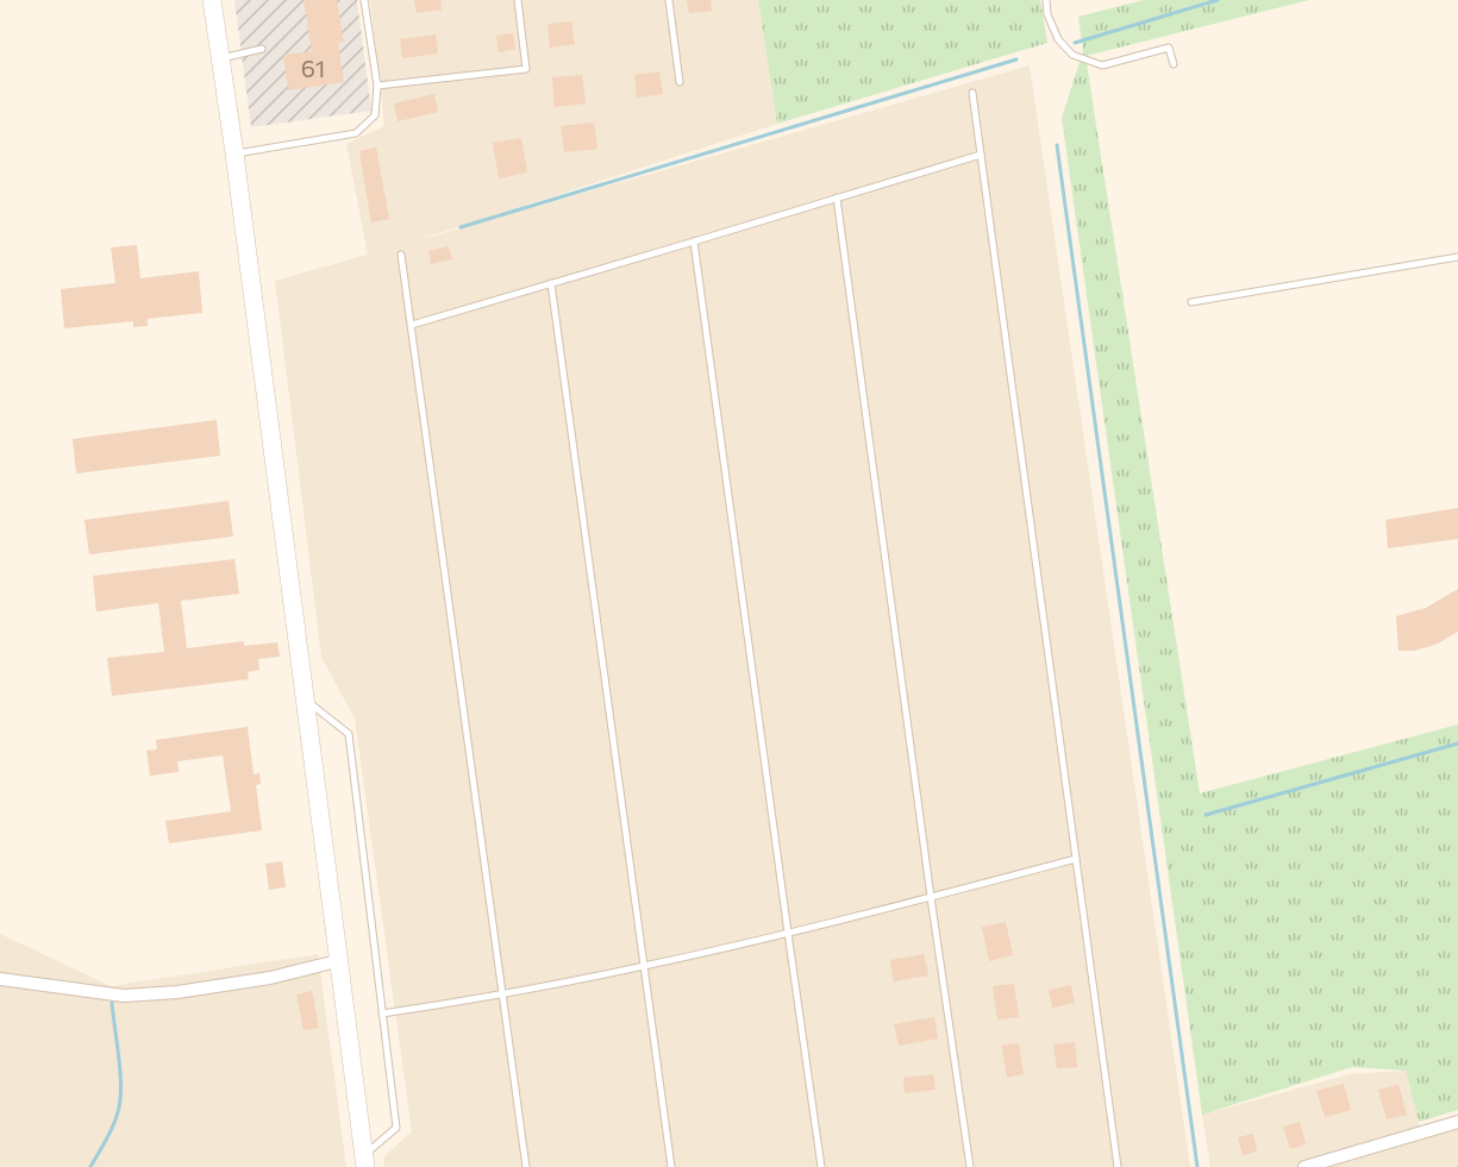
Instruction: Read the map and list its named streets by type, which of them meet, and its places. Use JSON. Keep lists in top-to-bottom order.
{
  "house_numbers": ["61"]
}
